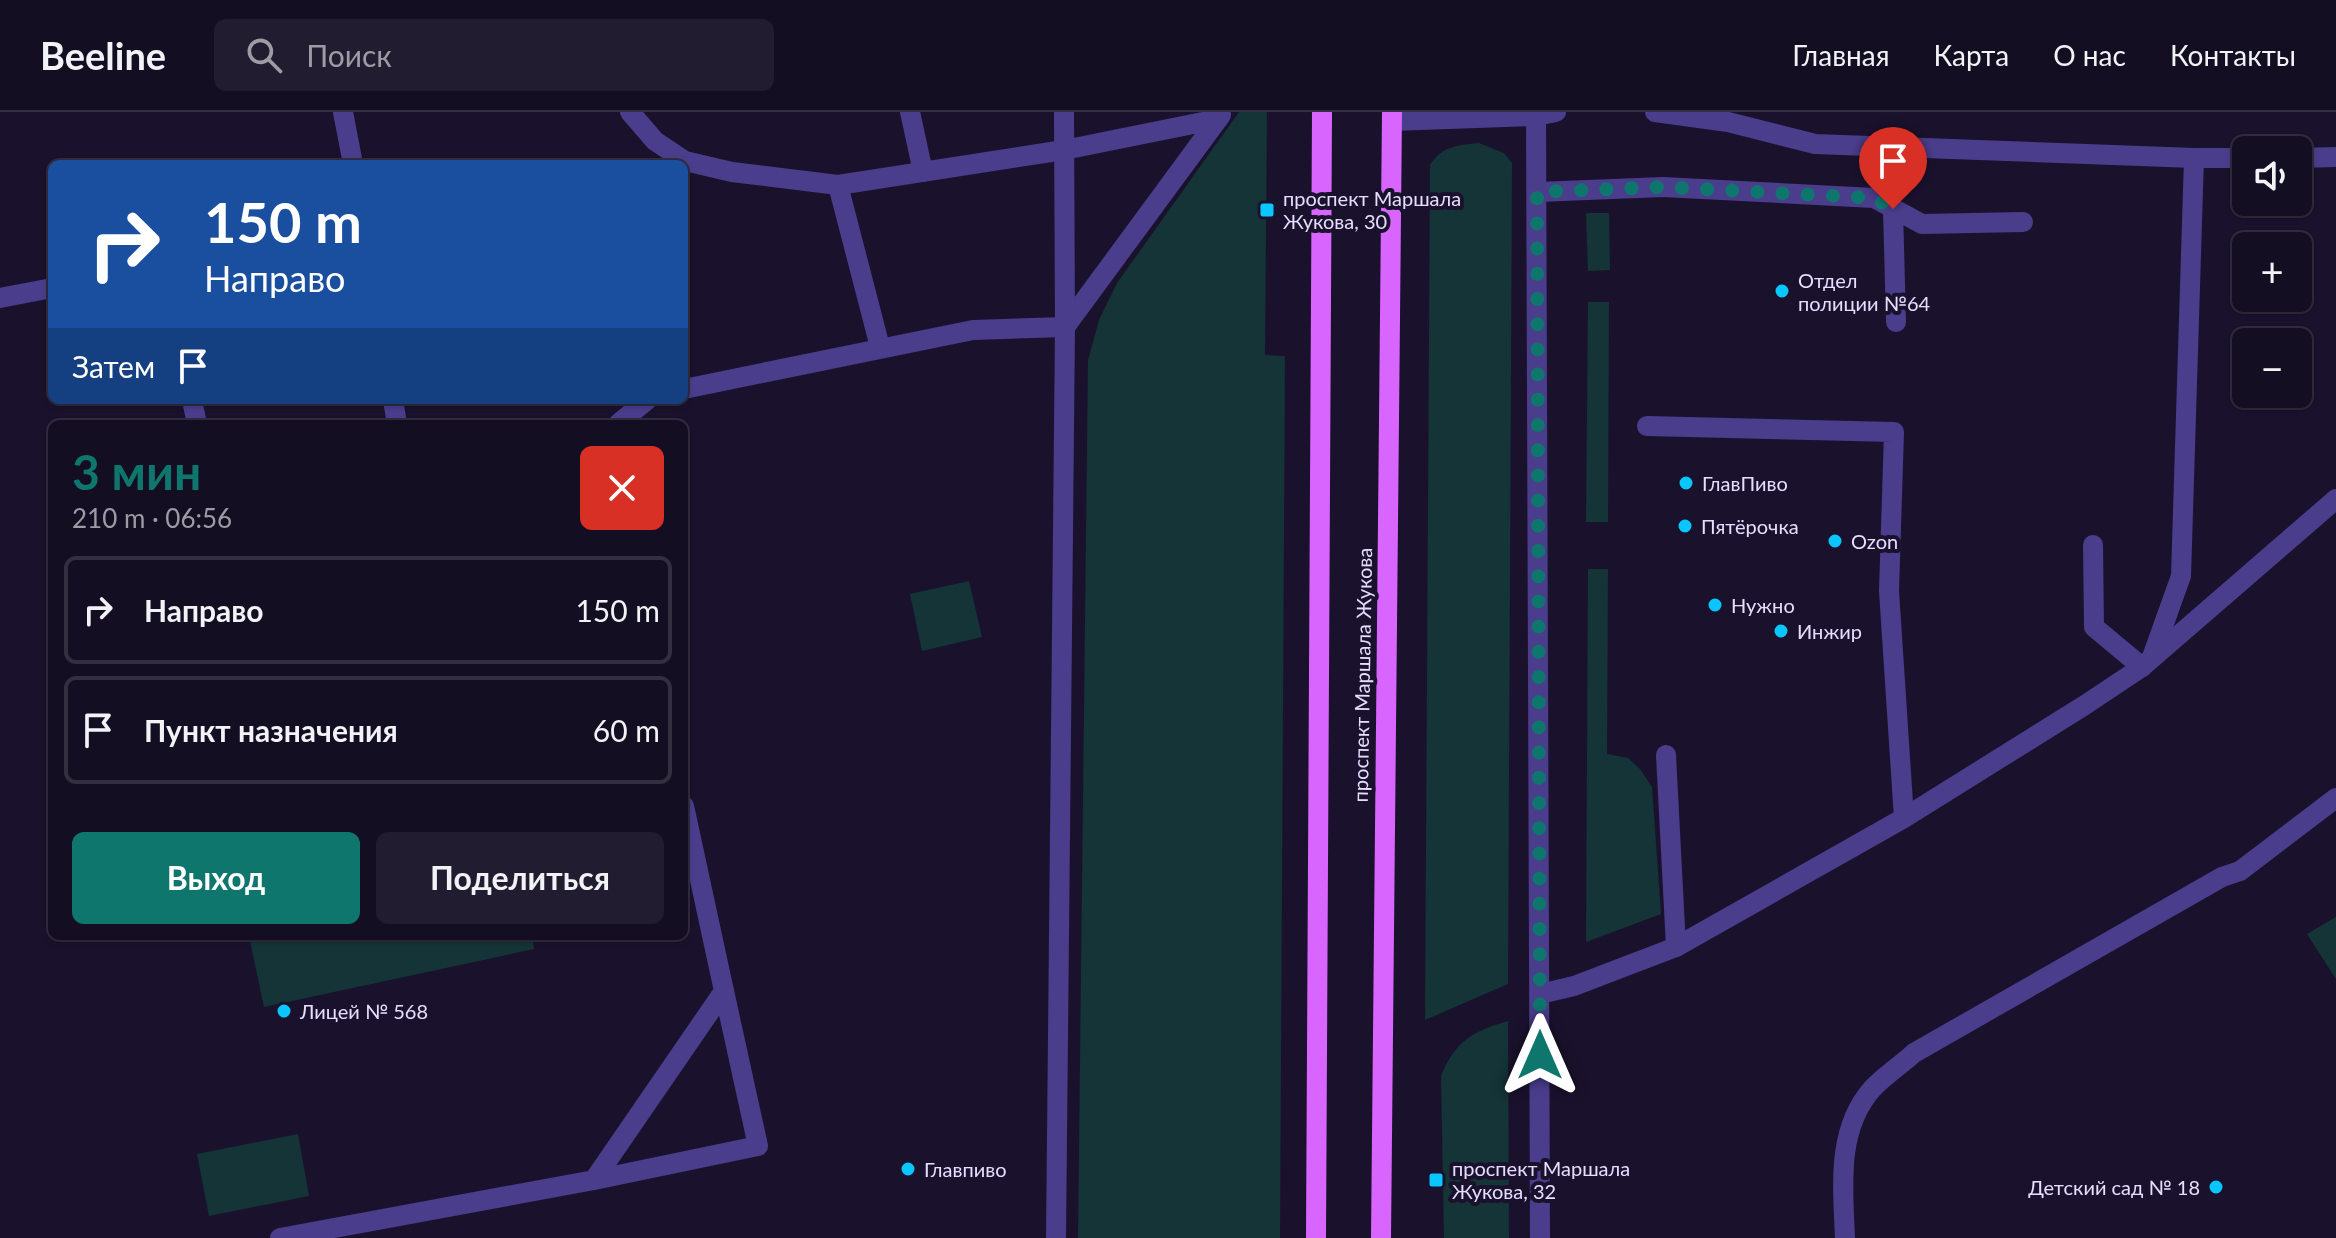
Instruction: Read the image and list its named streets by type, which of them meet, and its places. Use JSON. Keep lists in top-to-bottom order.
{
  "streets": {
    "main road": ["проспект Маршала Жукова"]
  },
  "places": {
    "transit": ["проспект Маршала Жукова, 30", "проспект Маршала Жукова, 32"],
    "other": [
      "Отдел полиции №64",
      "ГлавПиво",
      "Пятёрочка",
      "Ozon",
      "Нужно",
      "Инжир",
      "Лицей № 568",
      "Главпиво",
      "Детский сад № 18"
    ]
  },
  "page": {
    "header": "Beeline",
    "search": "Поиск",
    "nav": [
      "Главная",
      "Карта",
      "О нас",
      "Контакты"
    ],
    "map_buttons": ["+", "−"],
    "turn": ["150 m", "Направо"],
    "then": "Затем",
    "heading": ["3 мин", "210 m · 06:56"],
    "list": [
      {
        "name": "Направо",
        "value": "150 m"
      },
      {
        "name": "Пункт назначения",
        "value": "60 m"
      }
    ],
    "buttons": ["Выход", "Поделиться"]
  }
}
